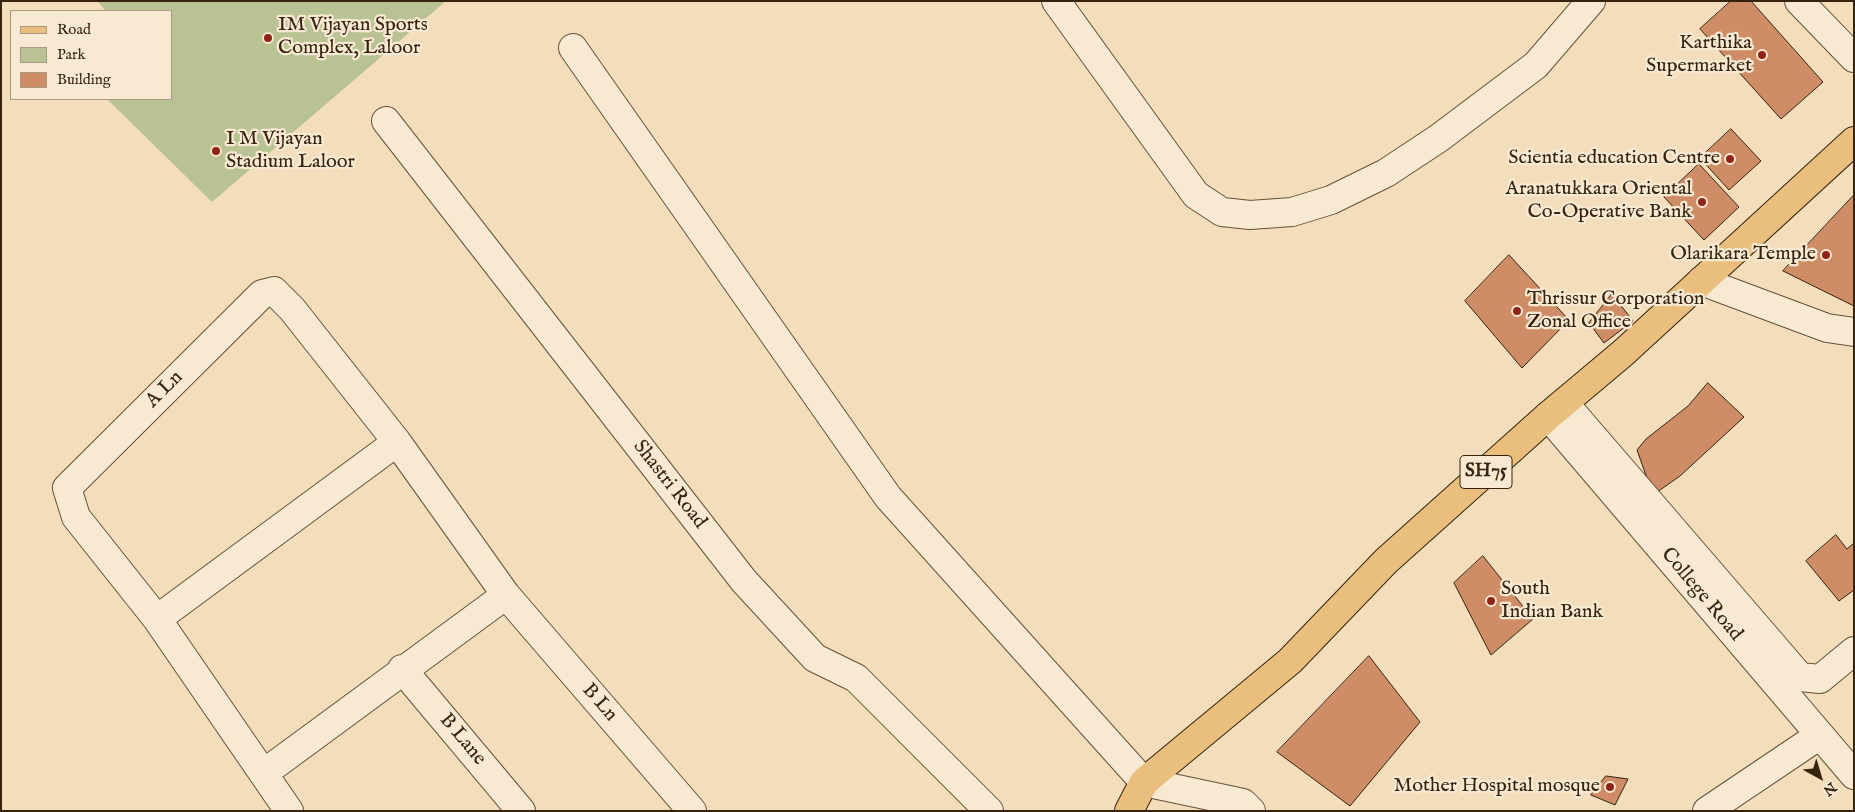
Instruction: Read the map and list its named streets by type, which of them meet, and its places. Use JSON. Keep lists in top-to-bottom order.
{
  "streets": {
    "main road": ["SH75"],
    "street": [
      "A Ln",
      "Shastri Road",
      "College Road",
      "B Ln",
      "B Lane"
    ]
  },
  "crossings": [
    ["A Ln", "B Ln"],
    ["SH75", "College Road"]
  ],
  "places": [
    "IM Vijayan Sports Complex, Laloor",
    "Karthika Supermarket",
    "I M Vijayan Stadium Laloor",
    "Scientia education Centre",
    "Aranatukkara Oriental Co-Operative Bank",
    "Olarikara Temple",
    "Thrissur Corporation Zonal Office",
    "South Indian Bank",
    "Mother Hospital mosque"
  ],
  "legend": ["Road", "Park", "Building"],
  "north": "bottom right"
}
